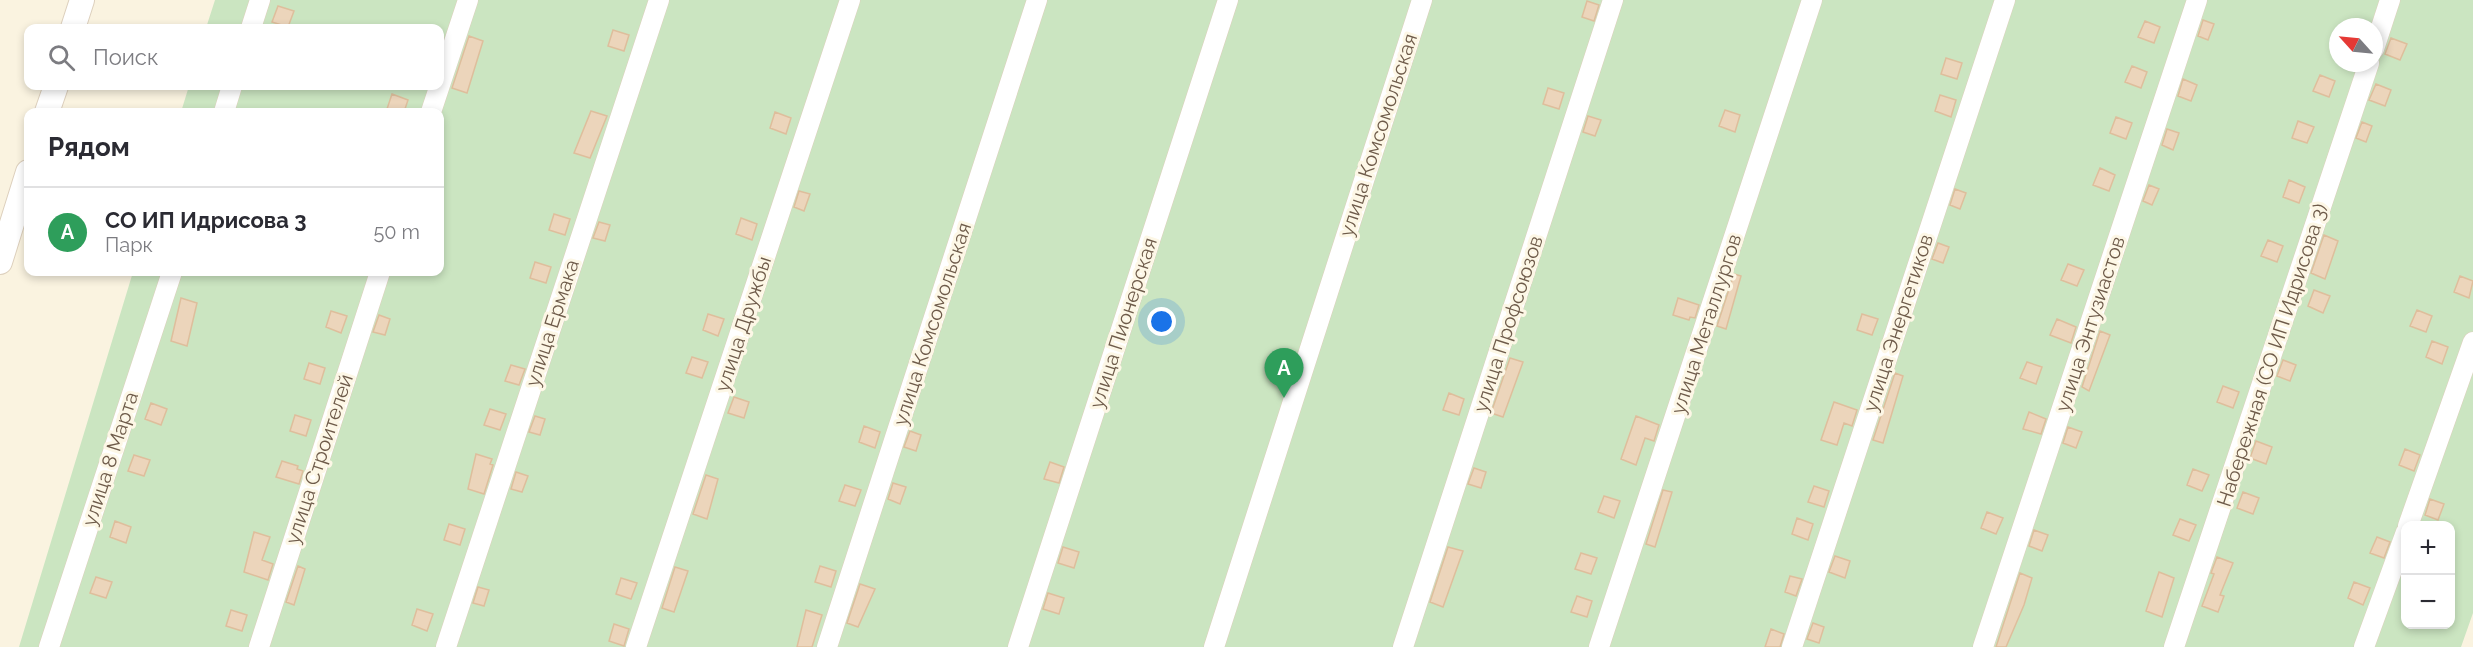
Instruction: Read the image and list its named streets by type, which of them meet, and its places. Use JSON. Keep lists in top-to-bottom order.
{
  "streets": {
    "street": [
      "улица Комсомольская",
      "улица Ермака",
      "улица Пионерская",
      "улица Энергетиков",
      "улица Дружбы",
      "улица Профсоюзов",
      "улица Металлургов",
      "улица Энтузиастов",
      "Набережная (СО ИП Идрисова 3)",
      "улица 8 Марта",
      "улица Строителей"
    ]
  },
  "north": "top left",
  "page": {
    "search": "Поиск",
    "heading": "Рядом",
    "list": [
      {
        "mark": "A",
        "name": "СО ИП Идрисова 3",
        "note": "Парк",
        "value": "50 m"
      }
    ],
    "pins": "A",
    "map_buttons": ["+", "−"]
  }
}
